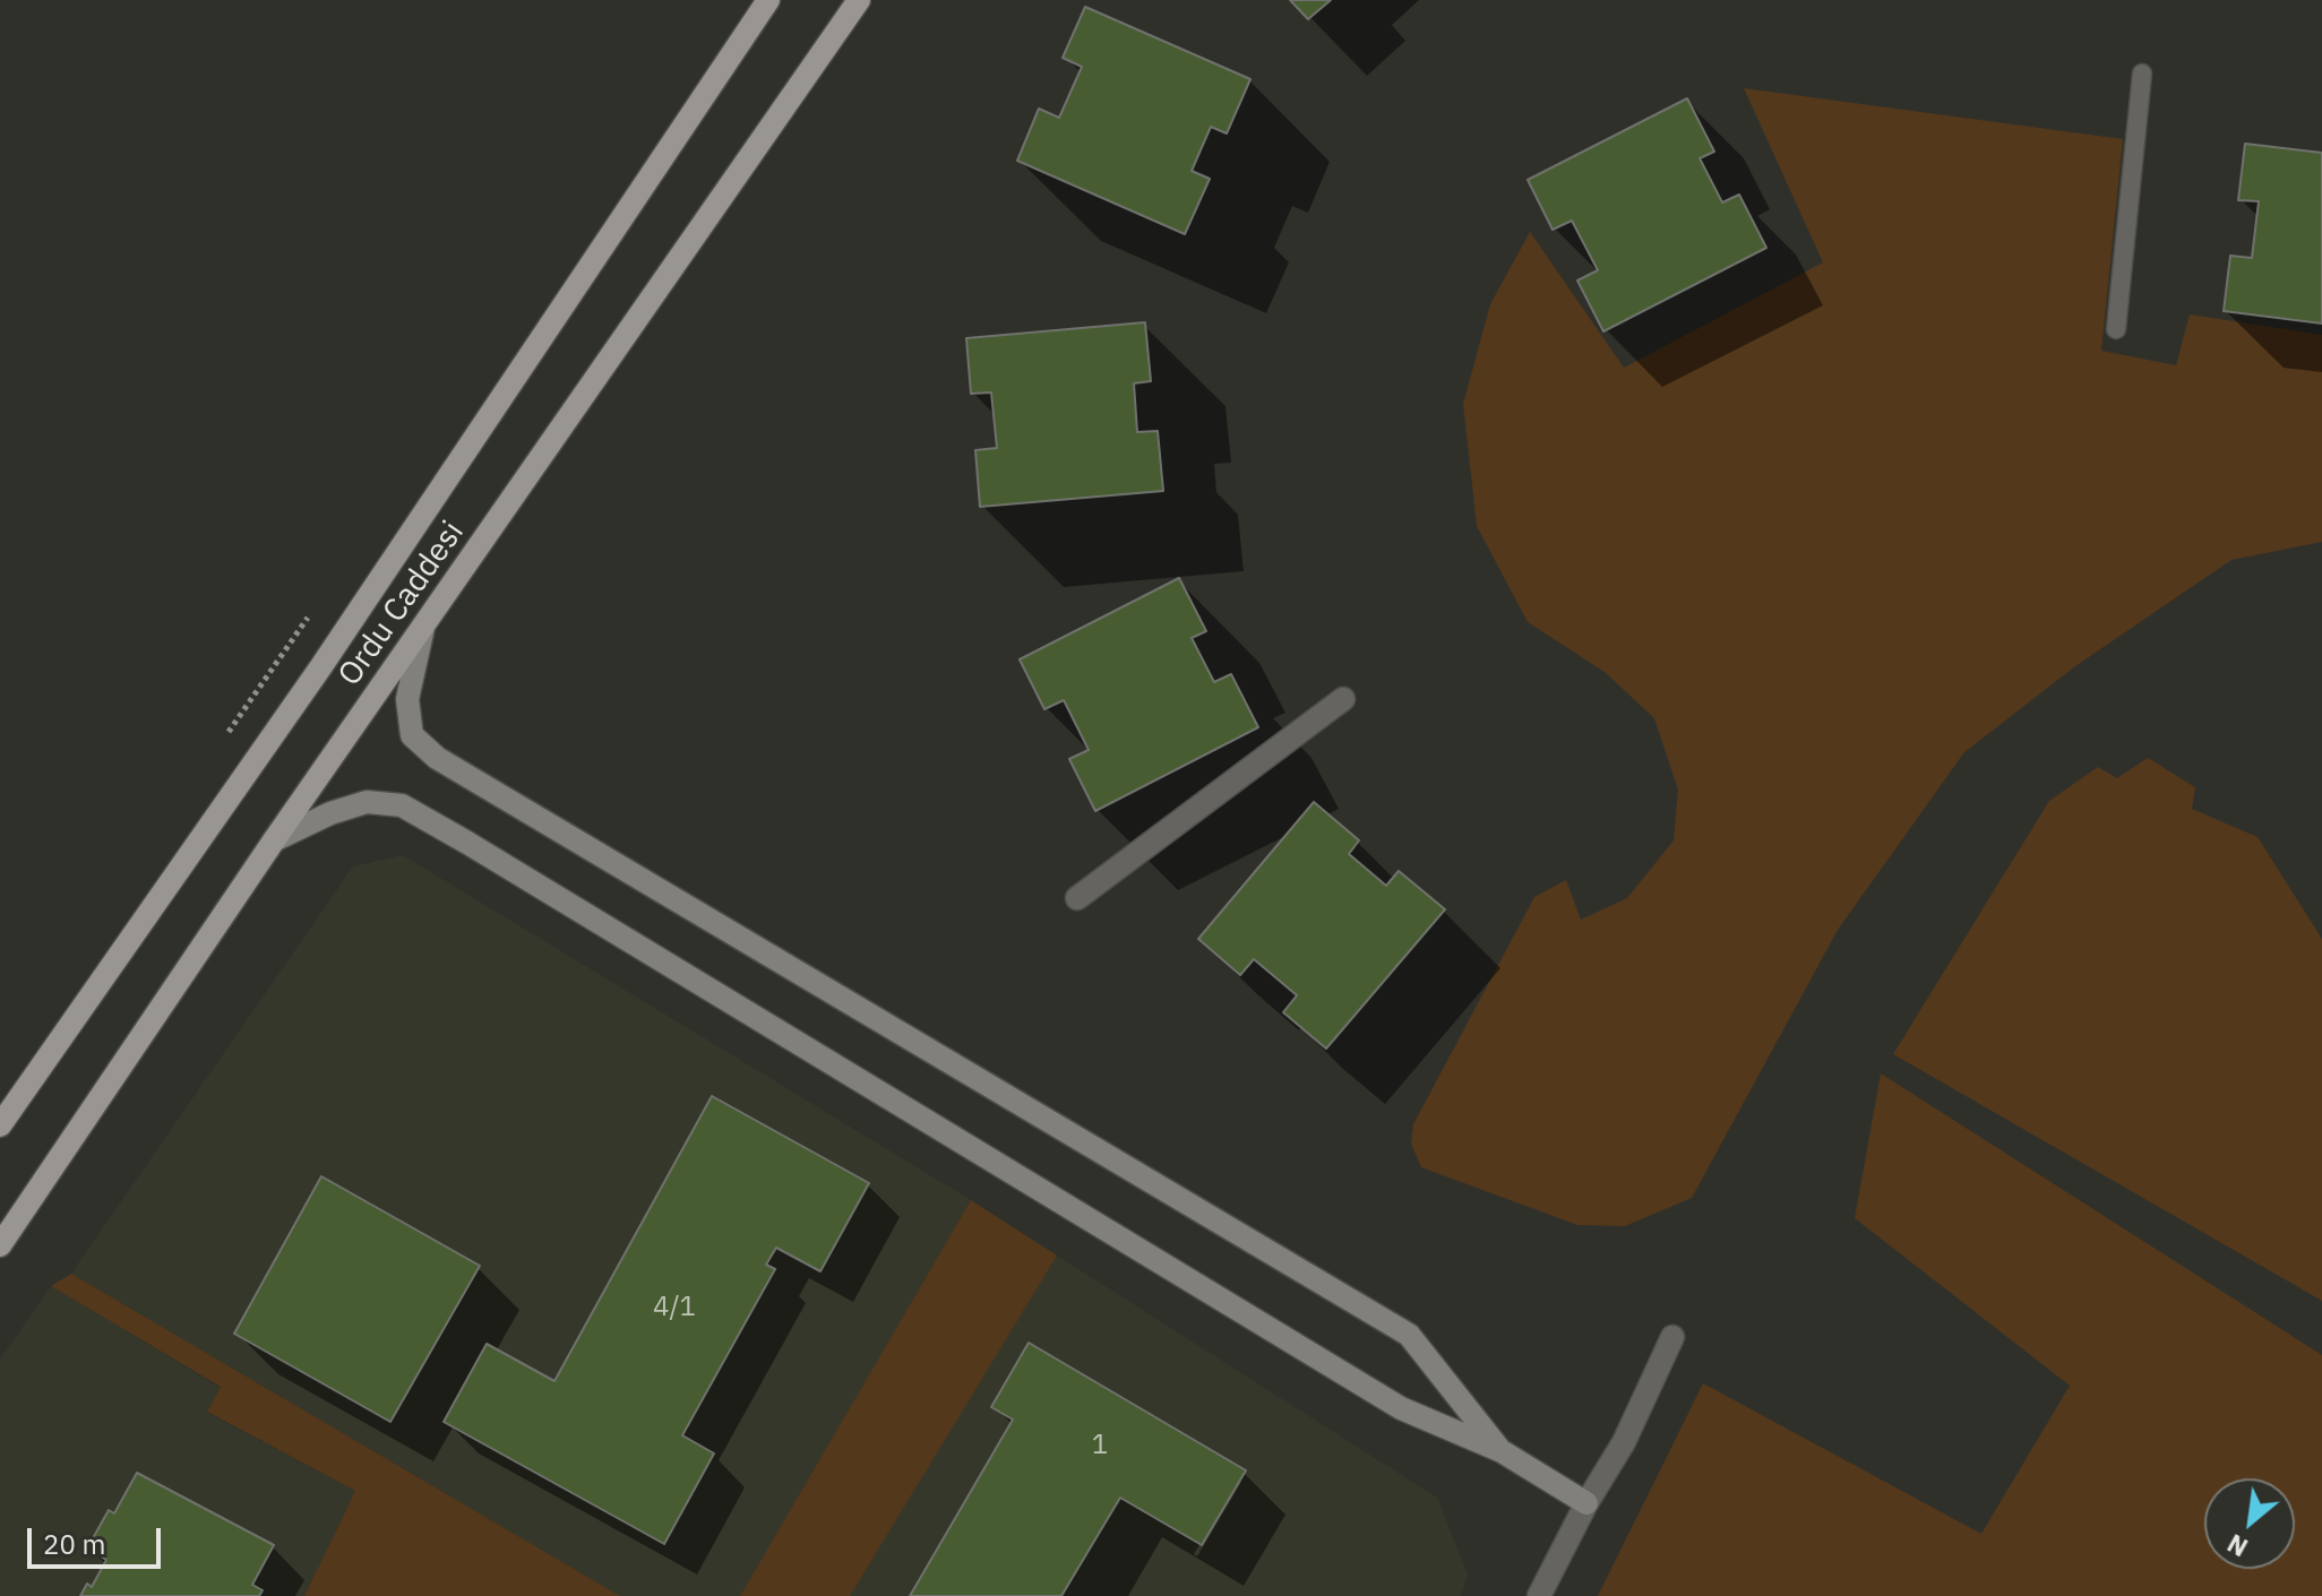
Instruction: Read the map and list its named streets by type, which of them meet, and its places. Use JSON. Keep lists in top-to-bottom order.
{
  "streets": {
    "main road": ["Ordu Caddesi"]
  },
  "house_numbers": ["4/1", "1"],
  "scale_bar": "20 m",
  "north": "bottom left"
}
